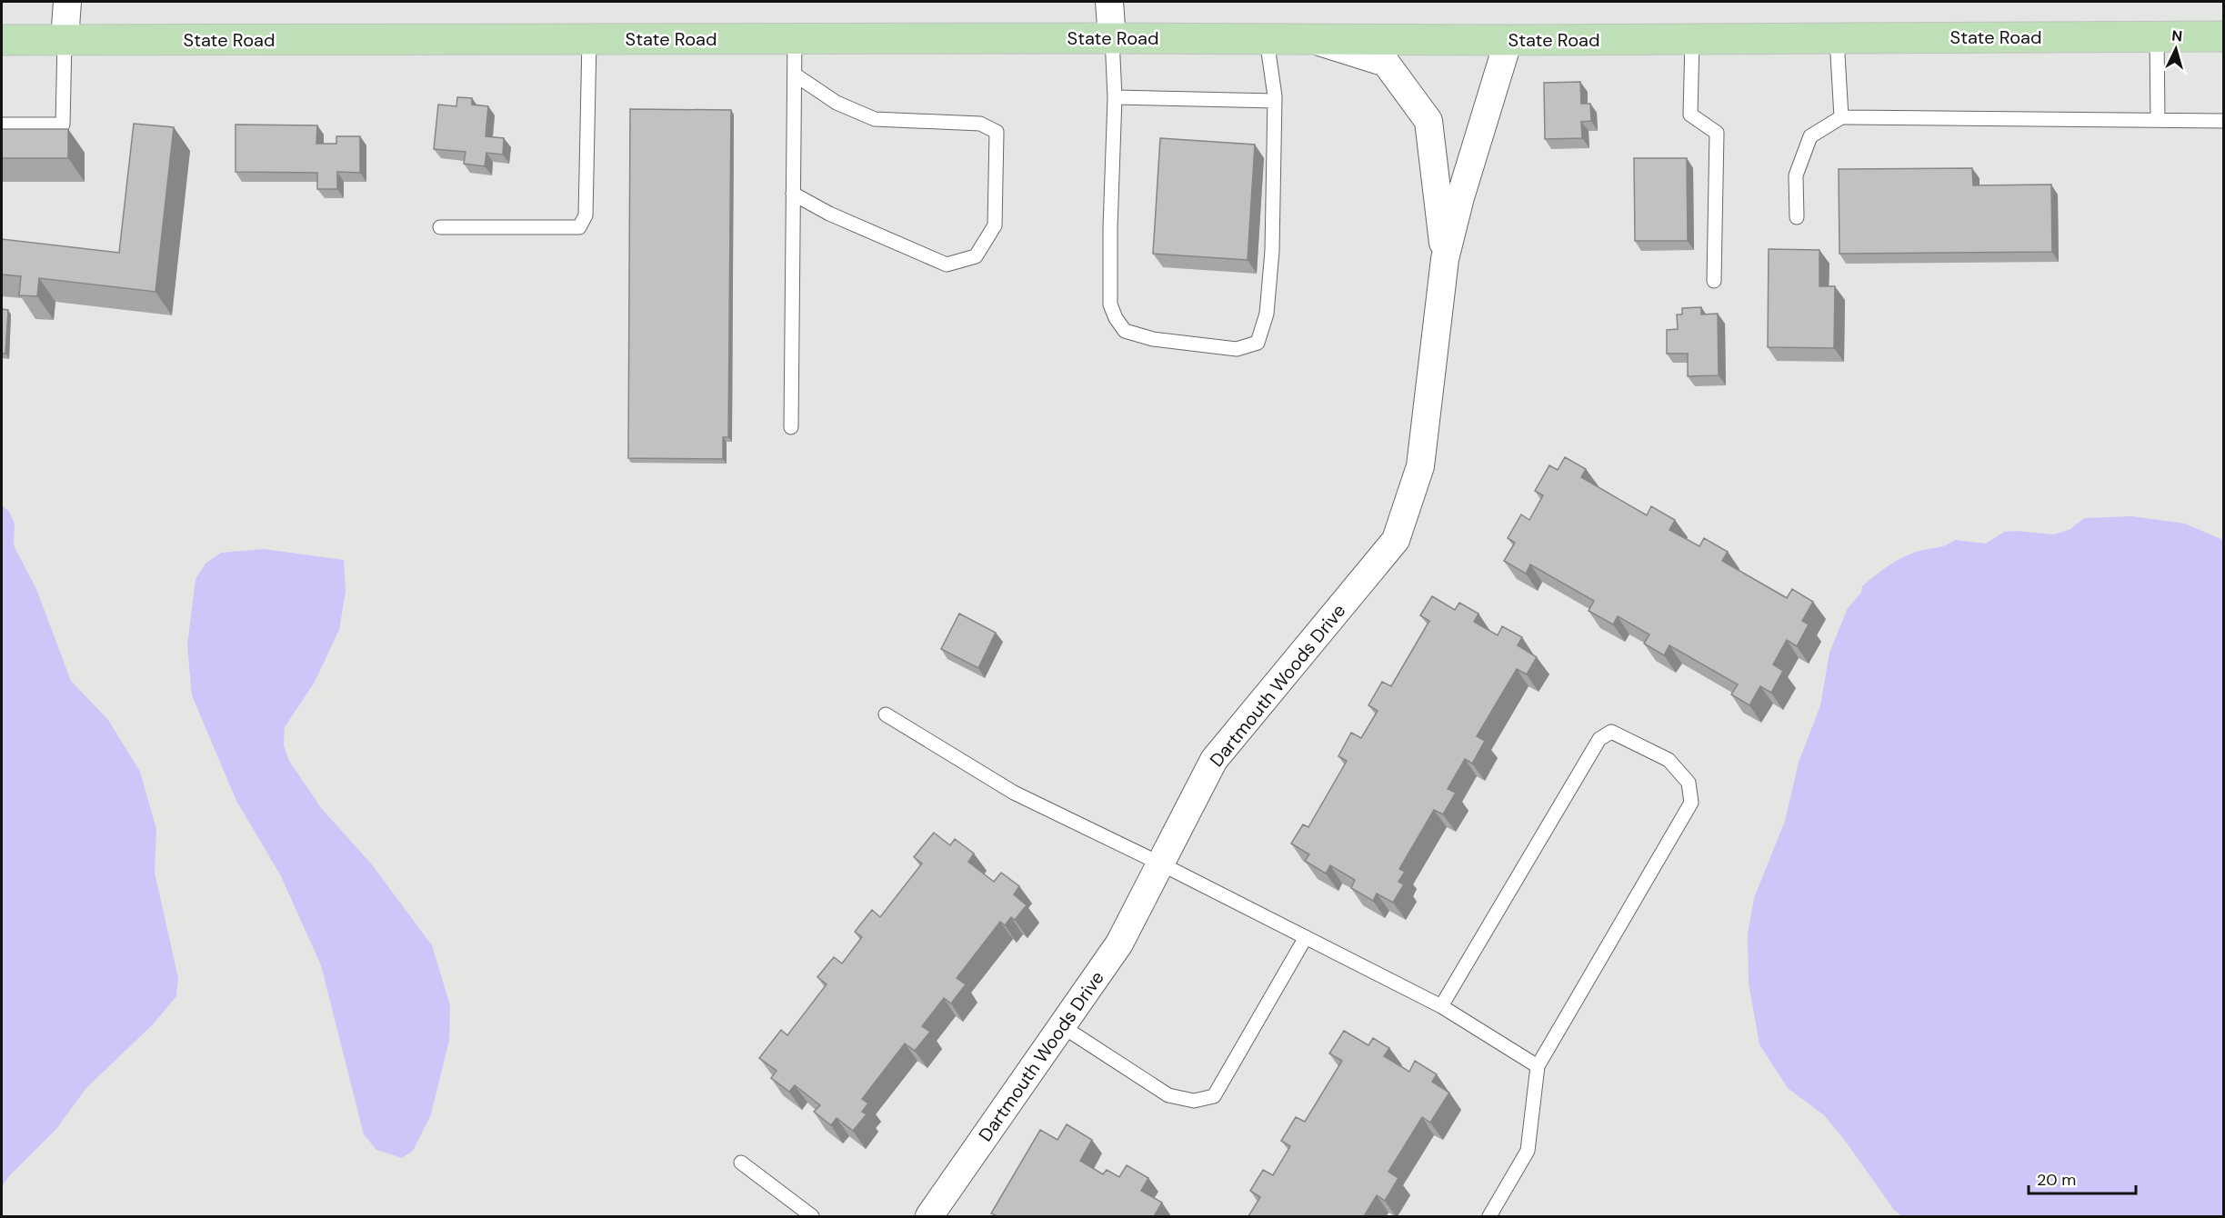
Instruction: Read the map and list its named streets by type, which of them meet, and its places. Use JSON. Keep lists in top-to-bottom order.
{
  "streets": {
    "main road": ["State Road"],
    "street": ["Dartmouth Woods Drive"]
  },
  "crossings": [
    ["State Road", "Dartmouth Woods Drive"]
  ],
  "scale_bar": "20 m",
  "north": "top"
}
